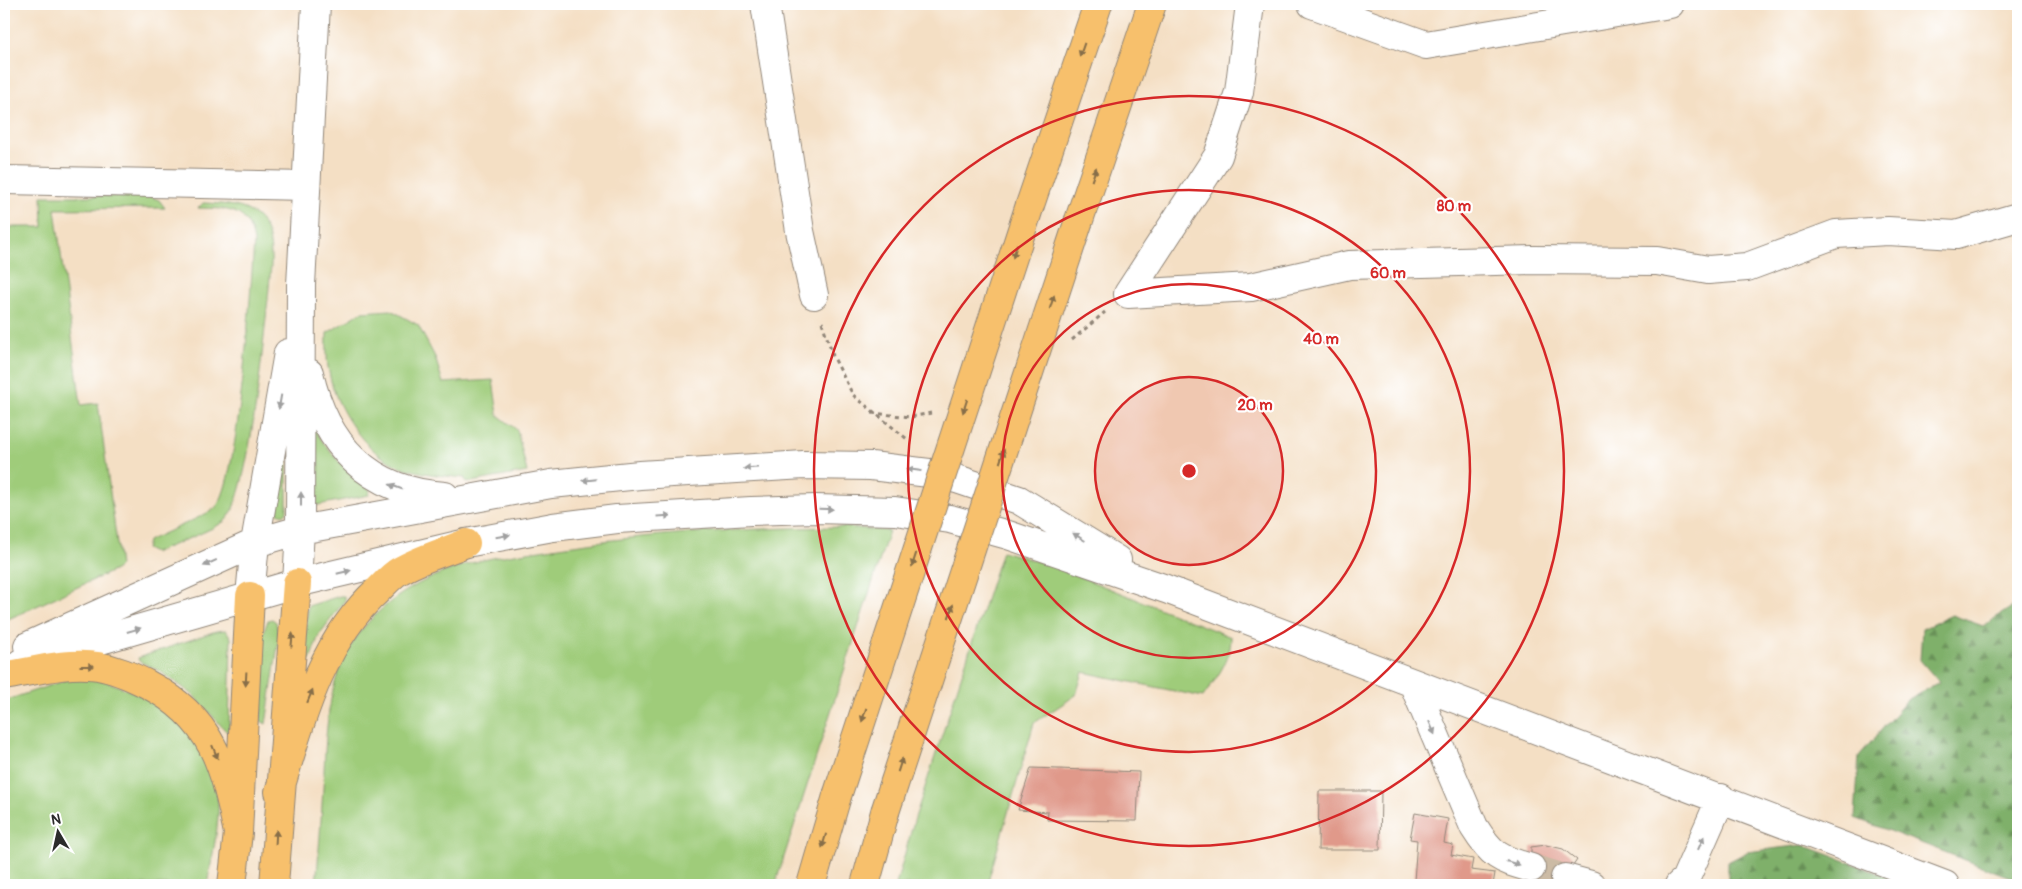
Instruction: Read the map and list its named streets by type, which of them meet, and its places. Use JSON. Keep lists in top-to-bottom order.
{
  "north": "top",
  "rings": [
    "80 m",
    "60 m",
    "40 m",
    "20 m"
  ]
}
